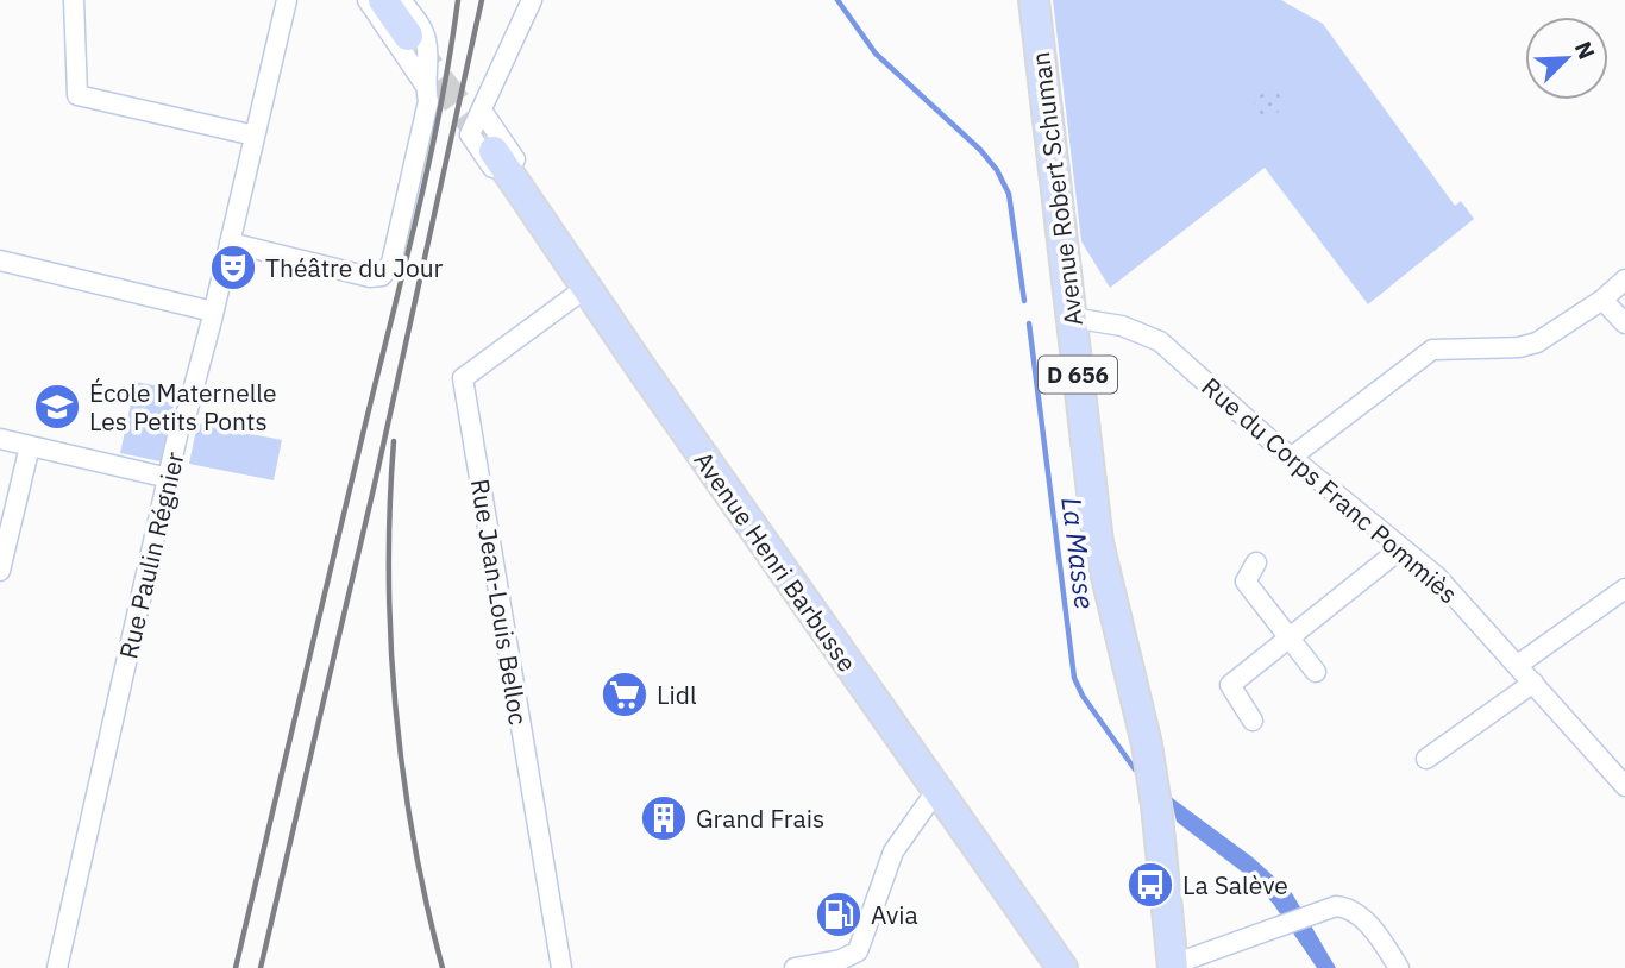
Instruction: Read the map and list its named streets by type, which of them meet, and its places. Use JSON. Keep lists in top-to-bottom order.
{
  "streets": {
    "main road": ["Avenue Robert Schuman", "D 656", "Avenue Henri Barbusse"],
    "street": ["Rue du Corps Franc Pommiès", "Rue Paulin Régnier", "Rue Jean-Louis Belloc"]
  },
  "crossings": [
    ["Avenue Robert Schuman", "Rue du Corps Franc Pommiès"]
  ],
  "water": ["La Masse"],
  "places": {
    "theatre": ["Théâtre du Jour"],
    "school or university": ["École Maternelle Les Petits Ponts"],
    "supermarket": ["Lidl"],
    "building": ["Grand Frais"],
    "bus stop": ["La Salève"],
    "fuel station": ["Avia"]
  },
  "north": "top right"
}
